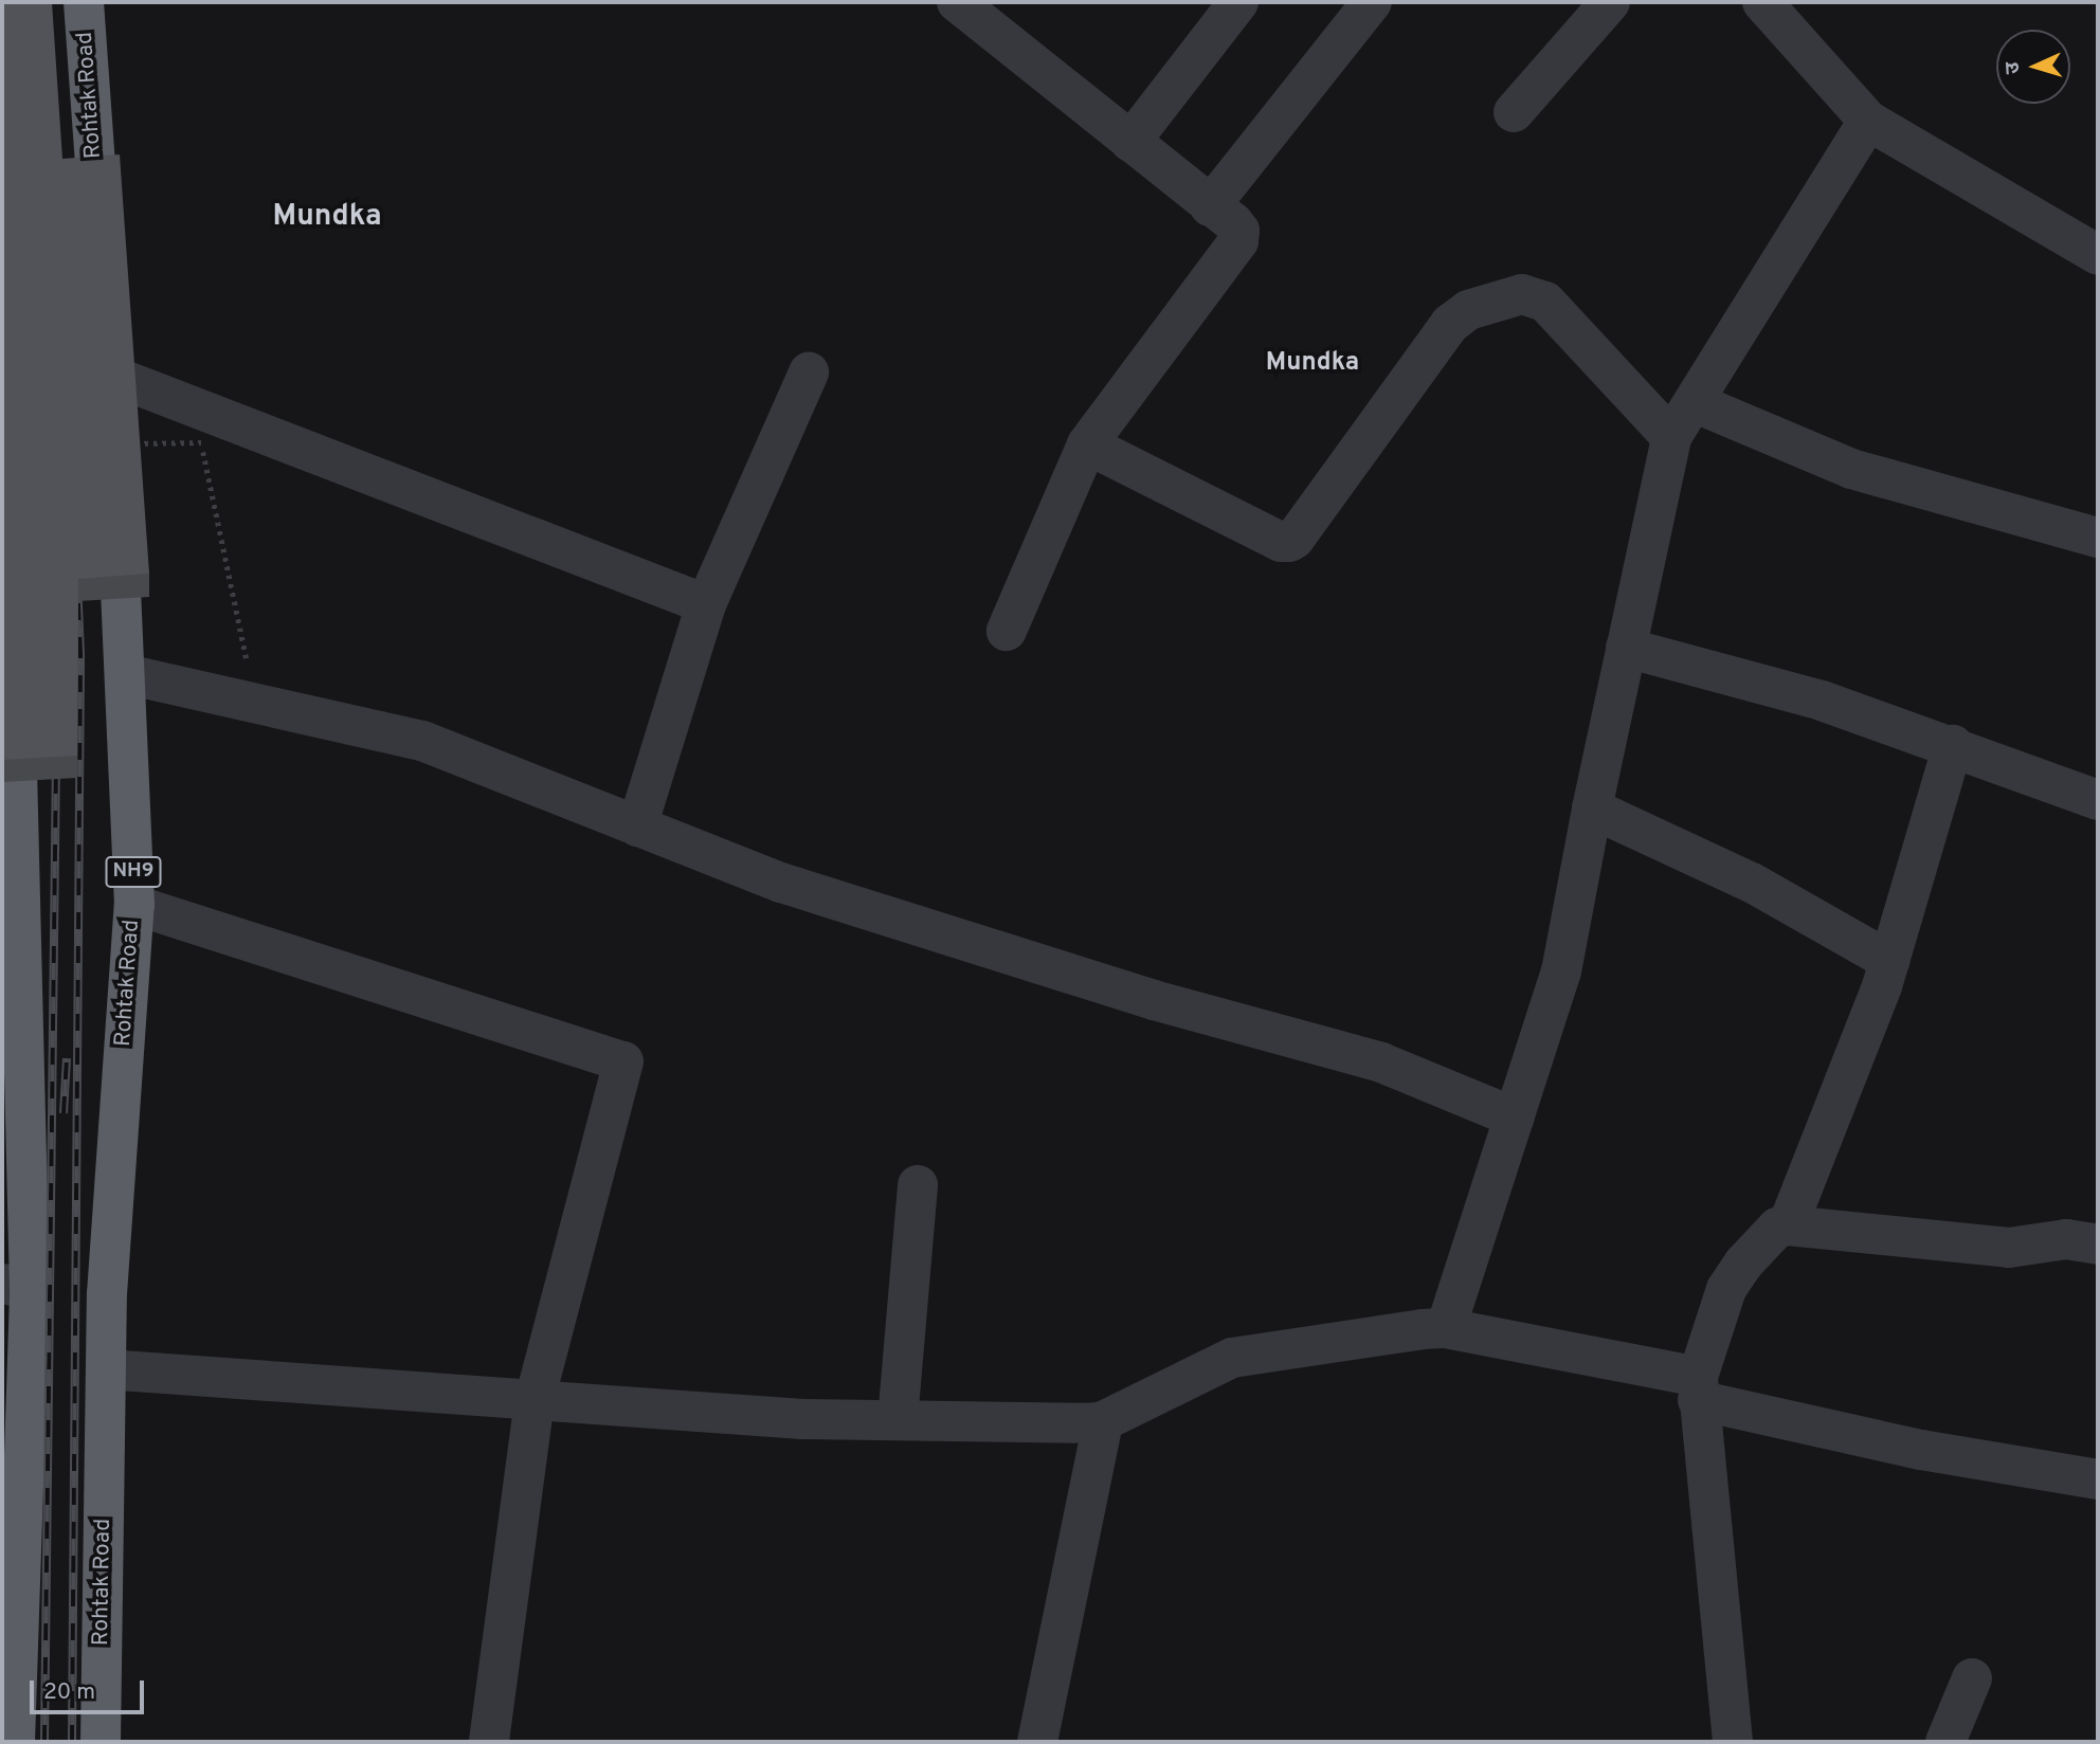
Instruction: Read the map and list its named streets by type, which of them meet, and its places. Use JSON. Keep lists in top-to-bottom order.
{
  "streets": {
    "highway": ["Rohtak Road", "NH9"]
  },
  "districts": ["Mundka", "Mundka"],
  "scale_bar": "20 m",
  "north": "left"
}
